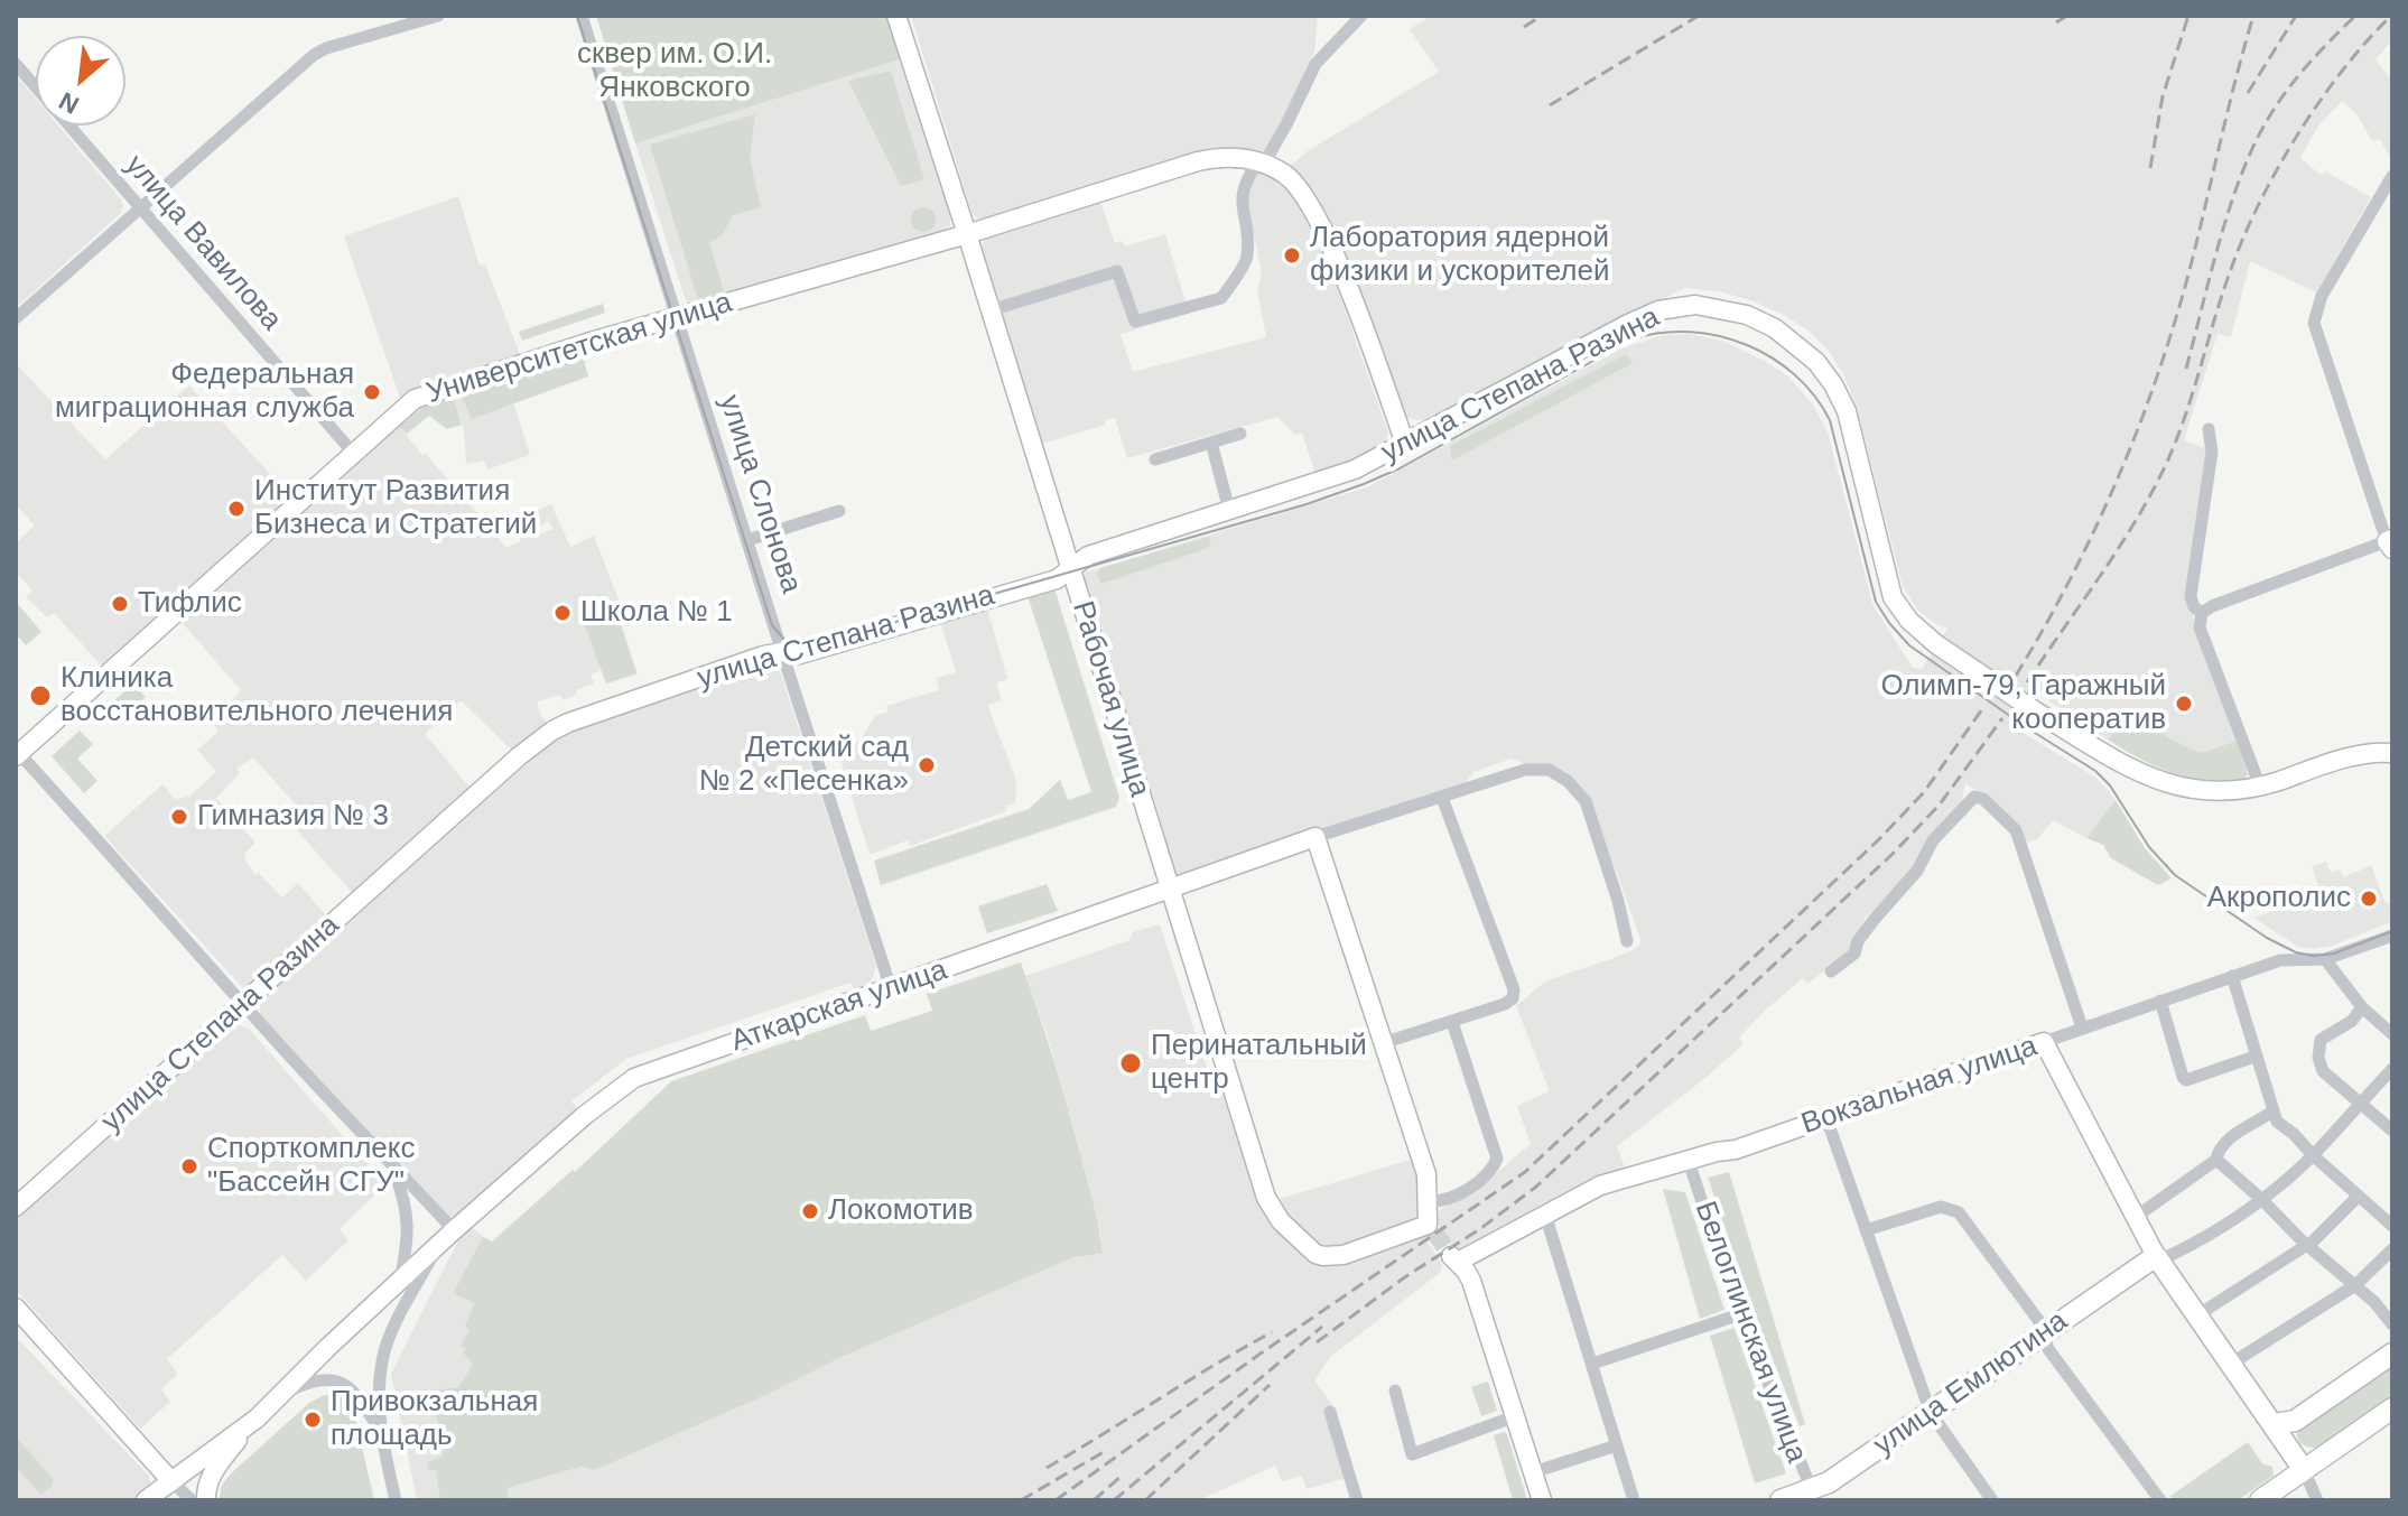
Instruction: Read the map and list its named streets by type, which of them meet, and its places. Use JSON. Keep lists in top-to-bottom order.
{
  "streets": {
    "main road": [
      "Университетская улица",
      "улица Степана Разина",
      "Рабочая улица",
      "Аткарская улица",
      "Вокзальная улица",
      "улица Емлютина"
    ],
    "street": ["улица Вавилова", "улица Слонова", "Белоглинская улица"]
  },
  "crossings": [
    ["улица Вавилова", "Университетская улица"],
    ["Университетская улица", "улица Слонова"],
    ["Университетская улица", "Рабочая улица"],
    ["улица Степана Разина", "улица Слонова"],
    ["улица Степана Разина", "Рабочая улица"],
    ["улица Слонова", "Аткарская улица"],
    ["Рабочая улица", "Аткарская улица"],
    ["Вокзальная улица", "Белоглинская улица"],
    ["Белоглинская улица", "улица Емлютина"]
  ],
  "parks": ["сквер им. О.И. Янковского"],
  "places": [
    "Лаборатория ядерной физики и ускорителей",
    "Федеральная миграционная служба",
    "Институт Развития Бизнеса и Стратегий",
    "Тифлис",
    "Школа № 1",
    "Клиника восстановительного лечения",
    "Олимп-79, Гаражный кооператив",
    "Детский сад № 2 «Песенка»",
    "Гимназия № 3",
    "Акрополис",
    "Перинатальный центр",
    "Спорткомплекс \"Бассейн СГУ\"",
    "Локомотив",
    "Привокзальная площадь"
  ],
  "north": "bottom left"
}
